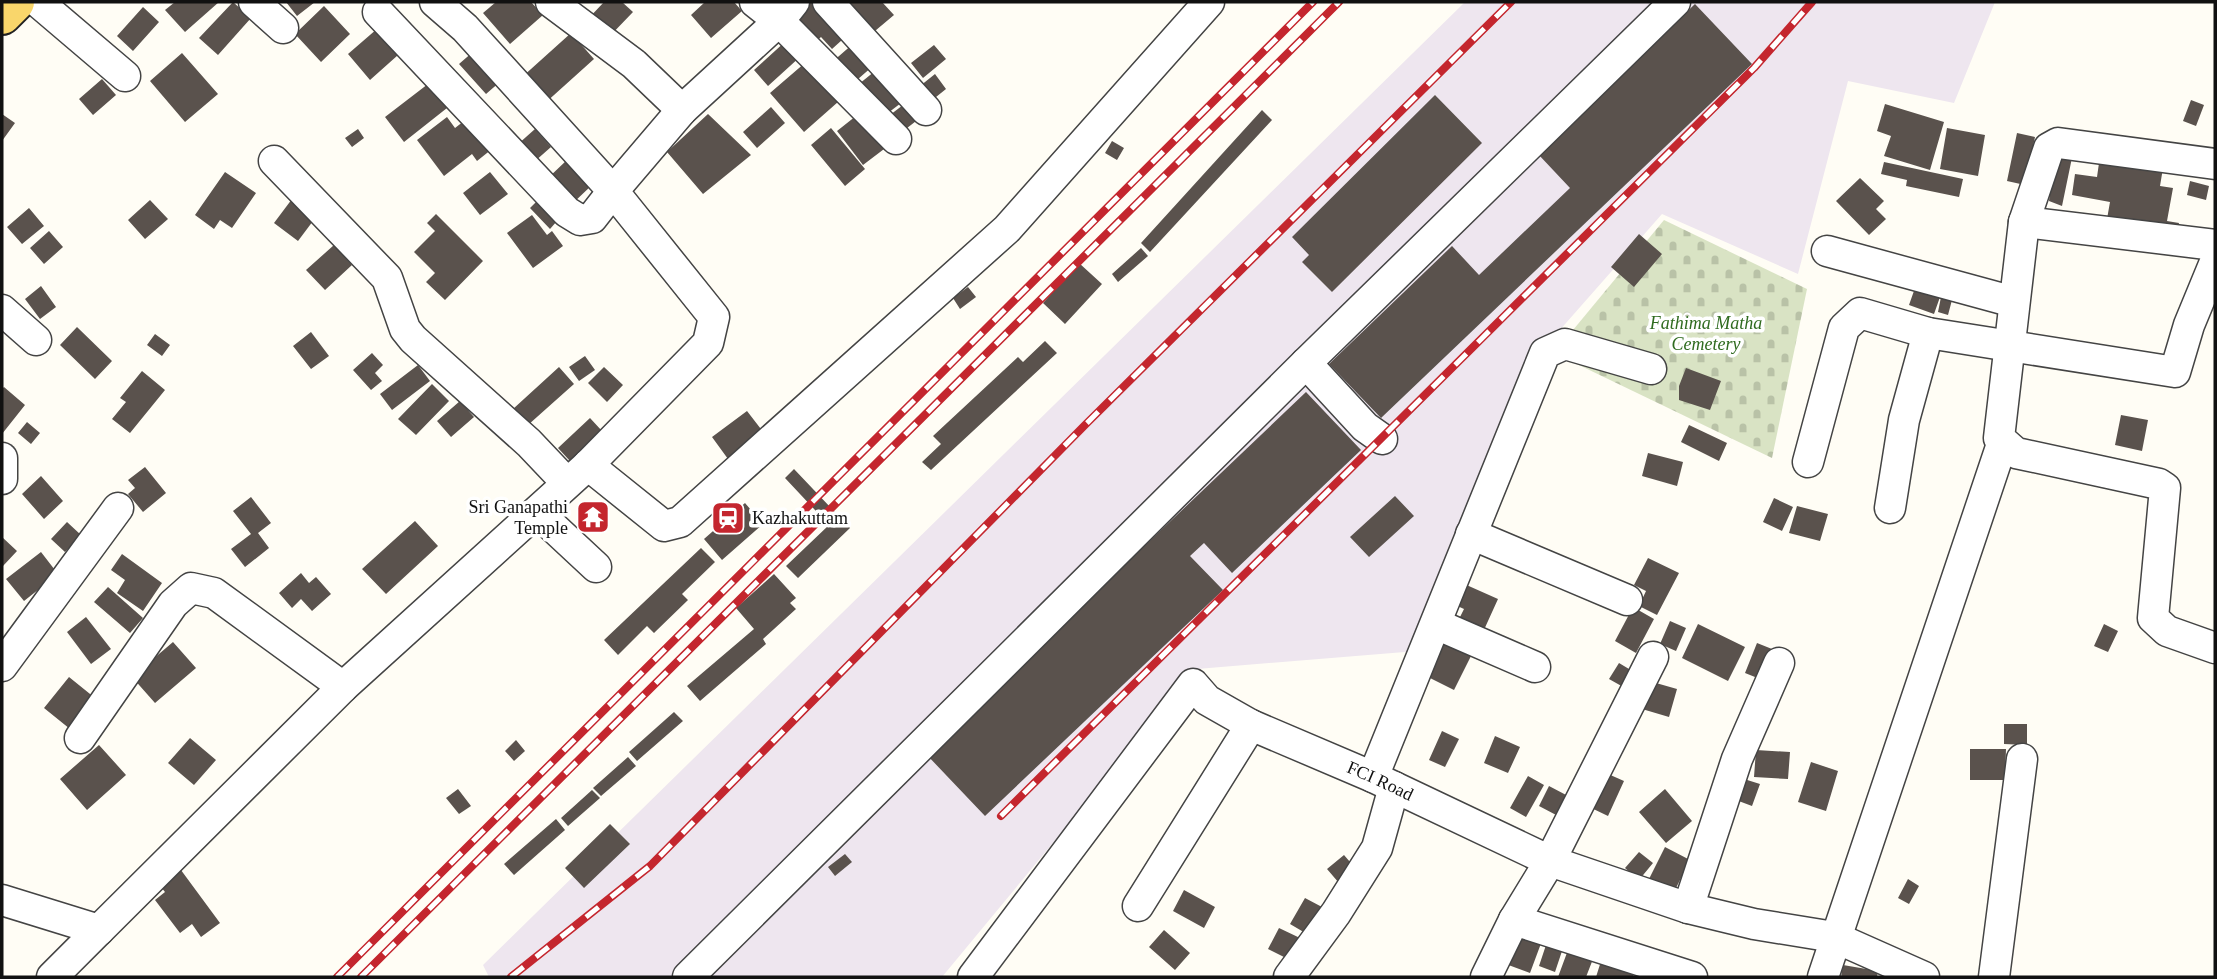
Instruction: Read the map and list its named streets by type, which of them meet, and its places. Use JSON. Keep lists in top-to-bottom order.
{
  "streets": {
    "street": ["FCI Road"]
  },
  "parks": ["Fathima Matha Cemetery"],
  "places": {
    "temple": ["Sri Ganapathi Temple"],
    "station": ["Kazhakuttam"]
  }
}
